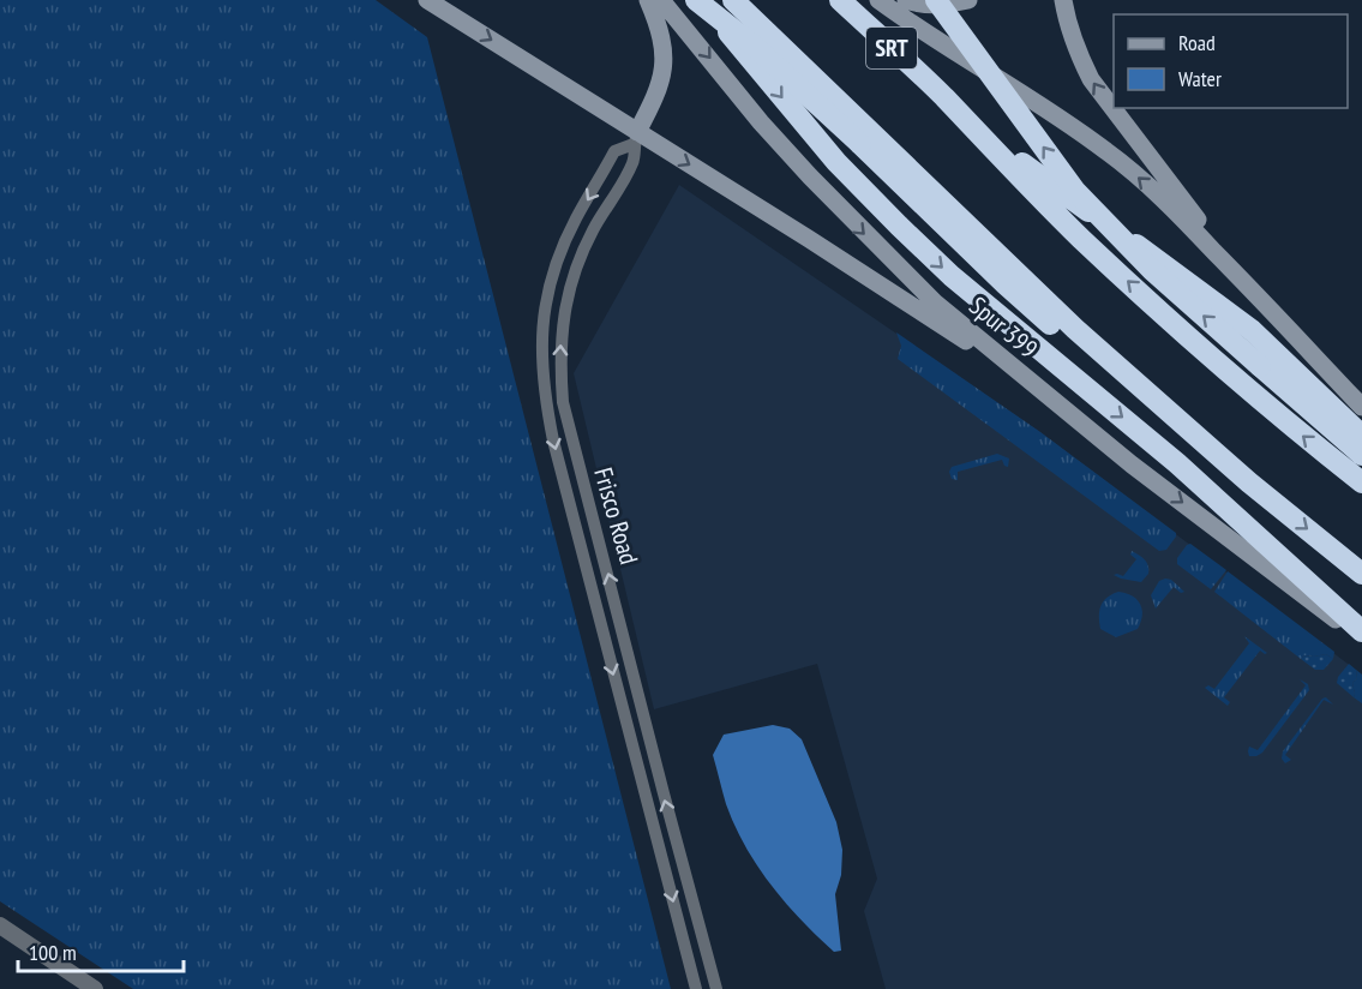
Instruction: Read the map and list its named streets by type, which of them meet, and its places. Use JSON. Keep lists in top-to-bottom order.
{
  "streets": {
    "highway": ["SRT"],
    "main road": ["Spur 399"],
    "street": ["Frisco Road"]
  },
  "legend": ["Road", "Water"],
  "scale_bar": "100 m"
}
